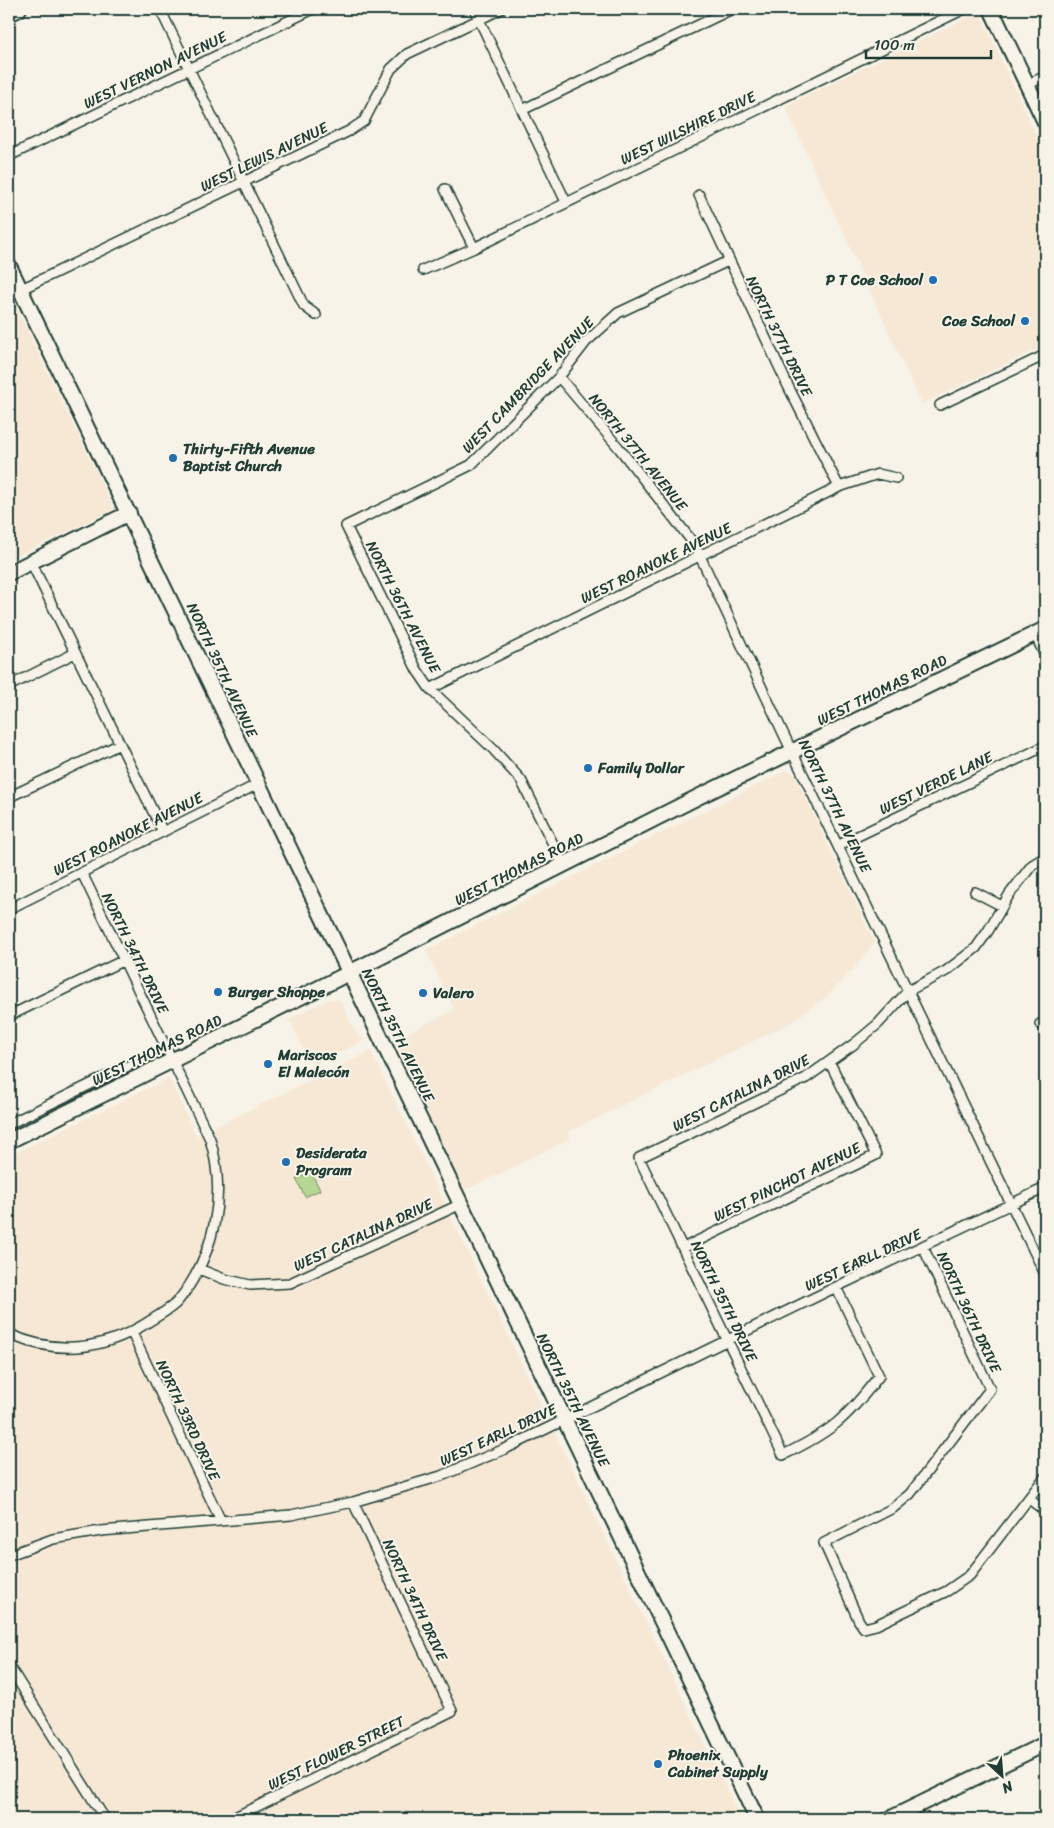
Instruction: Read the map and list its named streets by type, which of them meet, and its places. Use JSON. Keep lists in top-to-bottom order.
{
  "streets": {
    "main road": ["NORTH 35TH AVENUE", "WEST THOMAS ROAD"],
    "street": [
      "WEST VERNON AVENUE",
      "WEST WILSHIRE DRIVE",
      "WEST LEWIS AVENUE",
      "NORTH 37TH DRIVE",
      "WEST CAMBRIDGE AVENUE",
      "NORTH 37TH AVENUE",
      "WEST ROANOKE AVENUE",
      "NORTH 36TH AVENUE",
      "WEST VERDE LANE",
      "NORTH 34TH DRIVE",
      "WEST CATALINA DRIVE",
      "WEST PINCHOT AVENUE",
      "WEST EARLL DRIVE",
      "NORTH 35TH DRIVE",
      "NORTH 36TH DRIVE",
      "NORTH 33RD DRIVE",
      "WEST FLOWER STREET"
    ]
  },
  "crossings": [
    ["WEST LEWIS AVENUE", "NORTH 35TH AVENUE"],
    ["NORTH 37TH DRIVE", "WEST CAMBRIDGE AVENUE"],
    ["NORTH 37TH DRIVE", "WEST ROANOKE AVENUE"],
    ["WEST CAMBRIDGE AVENUE", "NORTH 37TH AVENUE"],
    ["WEST CAMBRIDGE AVENUE", "NORTH 36TH AVENUE"],
    ["NORTH 37TH AVENUE", "WEST ROANOKE AVENUE"],
    ["NORTH 37TH AVENUE", "WEST THOMAS ROAD"],
    ["NORTH 37TH AVENUE", "WEST VERDE LANE"],
    ["NORTH 37TH AVENUE", "WEST CATALINA DRIVE"],
    ["NORTH 37TH AVENUE", "WEST EARLL DRIVE"],
    ["WEST ROANOKE AVENUE", "NORTH 36TH AVENUE"],
    ["WEST ROANOKE AVENUE", "NORTH 35TH AVENUE"],
    ["WEST ROANOKE AVENUE", "NORTH 34TH DRIVE"],
    ["NORTH 36TH AVENUE", "WEST THOMAS ROAD"],
    ["NORTH 35TH AVENUE", "WEST THOMAS ROAD"],
    ["NORTH 35TH AVENUE", "WEST CATALINA DRIVE"],
    ["NORTH 35TH AVENUE", "WEST EARLL DRIVE"],
    ["WEST THOMAS ROAD", "NORTH 34TH DRIVE"],
    ["NORTH 34TH DRIVE", "WEST CATALINA DRIVE"],
    ["NORTH 34TH DRIVE", "WEST EARLL DRIVE"],
    ["NORTH 34TH DRIVE", "WEST FLOWER STREET"],
    ["WEST CATALINA DRIVE", "WEST PINCHOT AVENUE"],
    ["WEST CATALINA DRIVE", "NORTH 35TH DRIVE"],
    ["WEST PINCHOT AVENUE", "NORTH 35TH DRIVE"],
    ["WEST EARLL DRIVE", "NORTH 35TH DRIVE"],
    ["WEST EARLL DRIVE", "NORTH 36TH DRIVE"],
    ["WEST EARLL DRIVE", "NORTH 33RD DRIVE"]
  ],
  "places": [
    "P T Coe School",
    "Coe School",
    "Thirty-Fifth Avenue Baptist Church",
    "Family Dollar",
    "Burger Shoppe",
    "Valero",
    "Mariscos El Malecón",
    "Desiderata Program",
    "Phoenix Cabinet Supply"
  ],
  "scale_bar": "100 m",
  "north": "bottom right"
}
